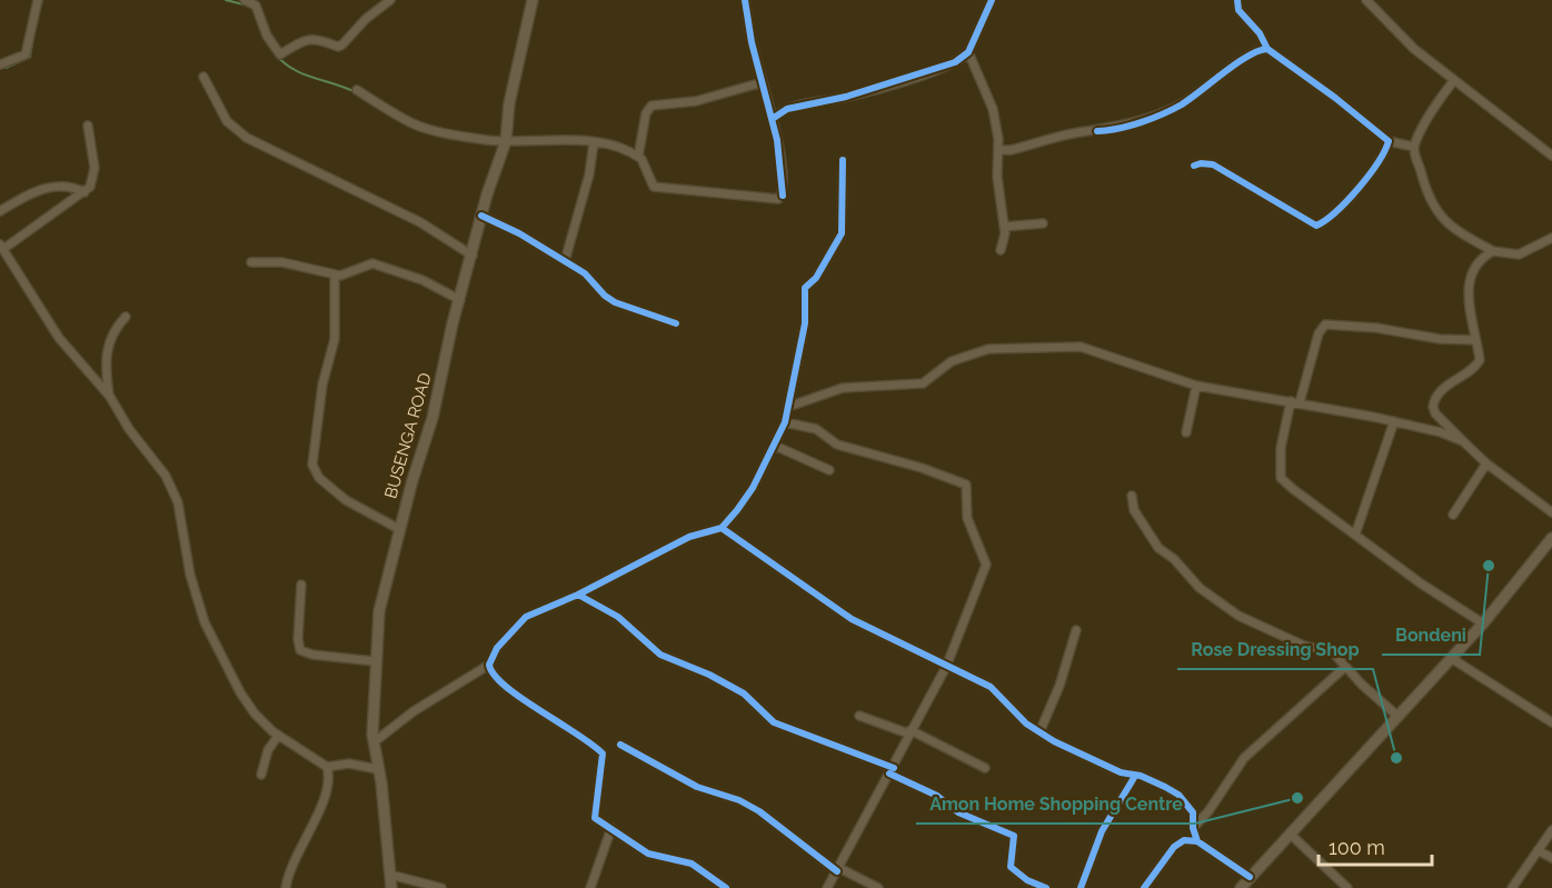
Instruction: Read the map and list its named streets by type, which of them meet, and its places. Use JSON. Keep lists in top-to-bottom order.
{
  "streets": {
    "street": ["BUSENGA ROAD"]
  },
  "places": ["Bondeni", "Rose Dressing Shop", "Amon Home Shopping Centre"],
  "scale_bar": "100 m"
}
